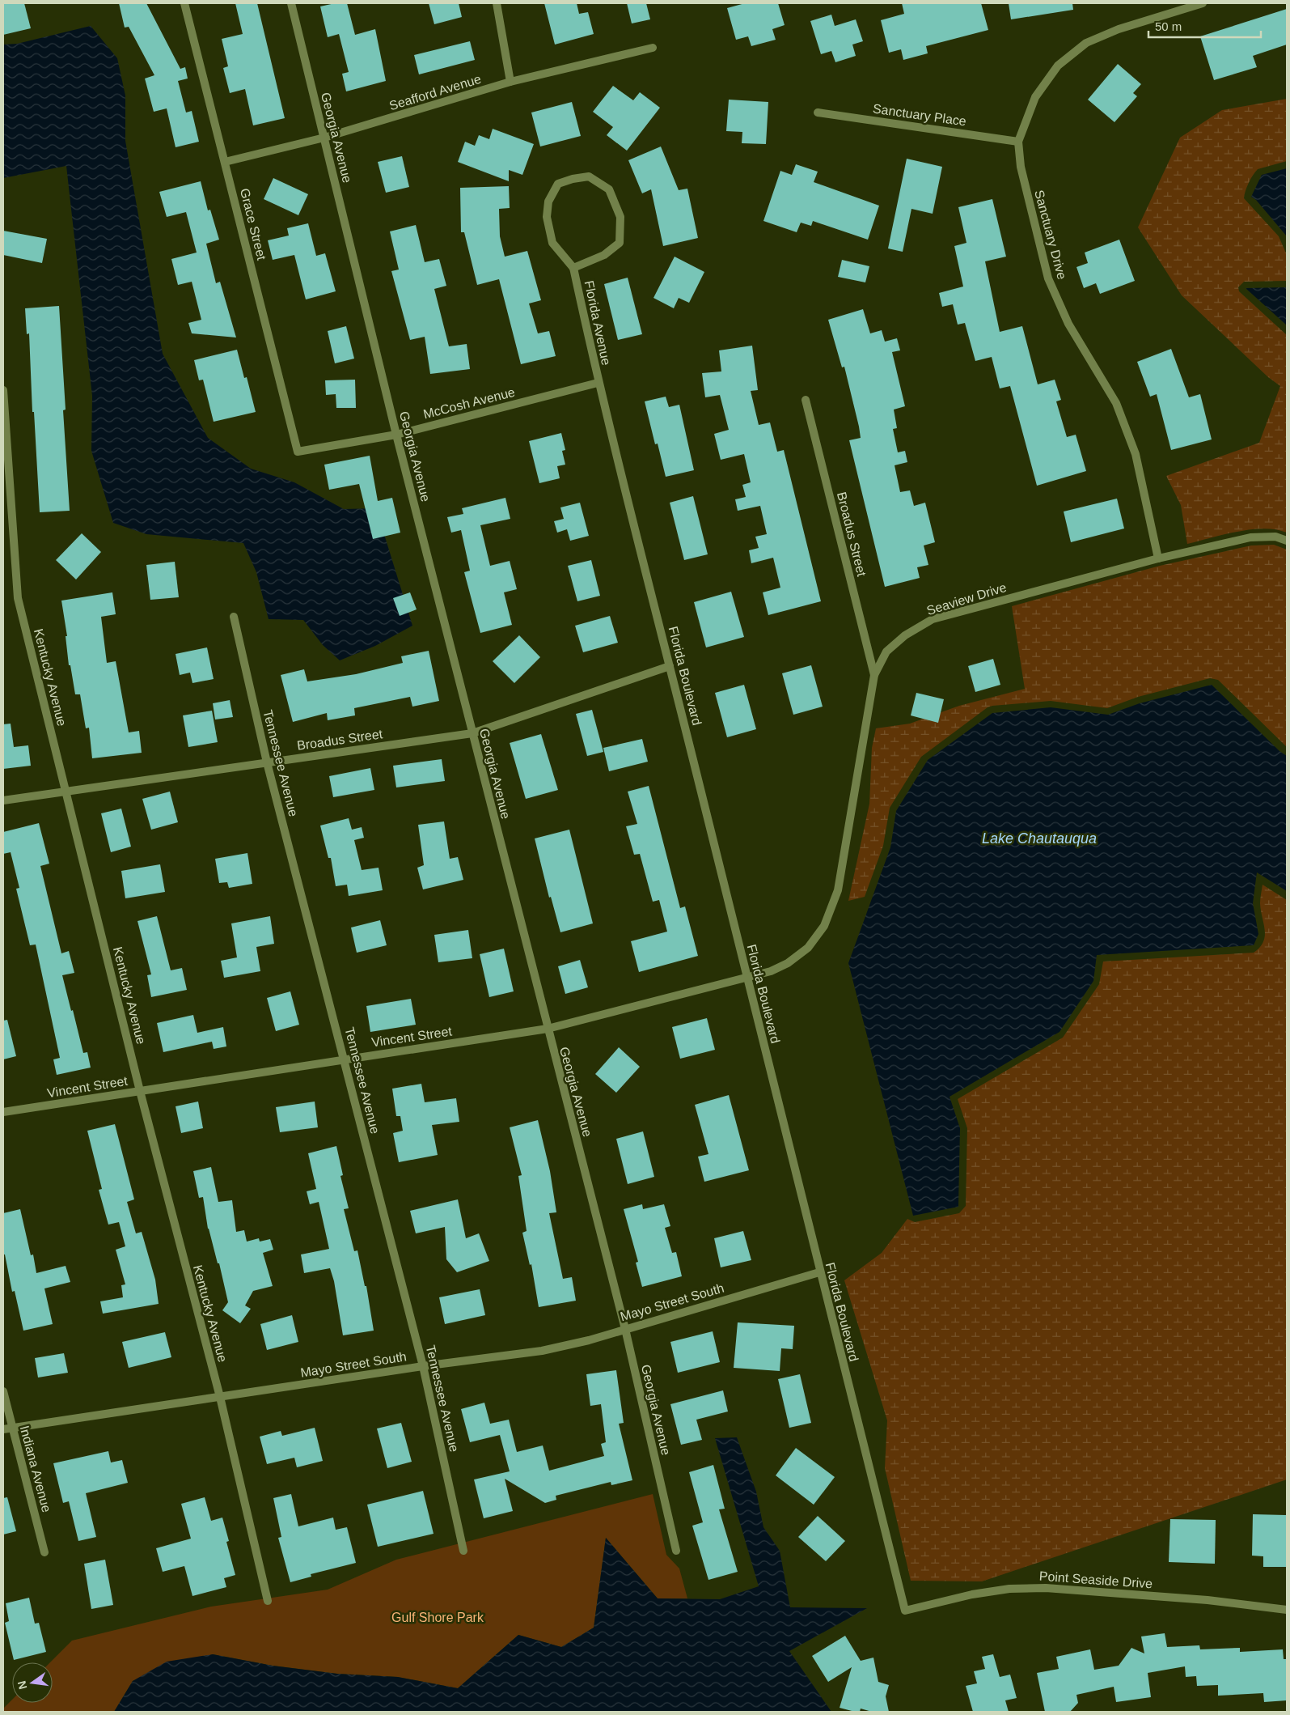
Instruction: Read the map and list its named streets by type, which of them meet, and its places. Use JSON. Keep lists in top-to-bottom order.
{
  "streets": {
    "street": [
      "Seafford Avenue",
      "Sanctuary Place",
      "Georgia Avenue",
      "Grace Street",
      "Sanctuary Drive",
      "Florida Avenue",
      "McCosh Avenue",
      "Broadus Street",
      "Seaview Drive",
      "Florida Boulevard",
      "Kentucky Avenue",
      "Tennessee Avenue",
      "Vincent Street",
      "Mayo Street South",
      "Indiana Avenue",
      "Point Seaside Drive"
    ]
  },
  "crossings": [
    ["Seafford Avenue", "Georgia Avenue"],
    ["Seafford Avenue", "Grace Street"],
    ["Sanctuary Place", "Sanctuary Drive"],
    ["Georgia Avenue", "McCosh Avenue"],
    ["Georgia Avenue", "Broadus Street"],
    ["Georgia Avenue", "Vincent Street"],
    ["Georgia Avenue", "Mayo Street South"],
    ["Grace Street", "McCosh Avenue"],
    ["Sanctuary Drive", "Seaview Drive"],
    ["Florida Avenue", "McCosh Avenue"],
    ["Florida Avenue", "Florida Boulevard"],
    ["McCosh Avenue", "Florida Boulevard"],
    ["Broadus Street", "Seaview Drive"],
    ["Broadus Street", "Florida Boulevard"],
    ["Broadus Street", "Kentucky Avenue"],
    ["Broadus Street", "Tennessee Avenue"],
    ["Seaview Drive", "Florida Boulevard"],
    ["Seaview Drive", "Vincent Street"],
    ["Florida Boulevard", "Vincent Street"],
    ["Florida Boulevard", "Mayo Street South"],
    ["Florida Boulevard", "Point Seaside Drive"],
    ["Kentucky Avenue", "Vincent Street"],
    ["Kentucky Avenue", "Mayo Street South"],
    ["Tennessee Avenue", "Vincent Street"],
    ["Tennessee Avenue", "Mayo Street South"],
    ["Mayo Street South", "Indiana Avenue"]
  ],
  "water": ["Lake Chautauqua"],
  "parks": ["Gulf Shore Park"],
  "scale_bar": "50 m",
  "north": "left"
}
